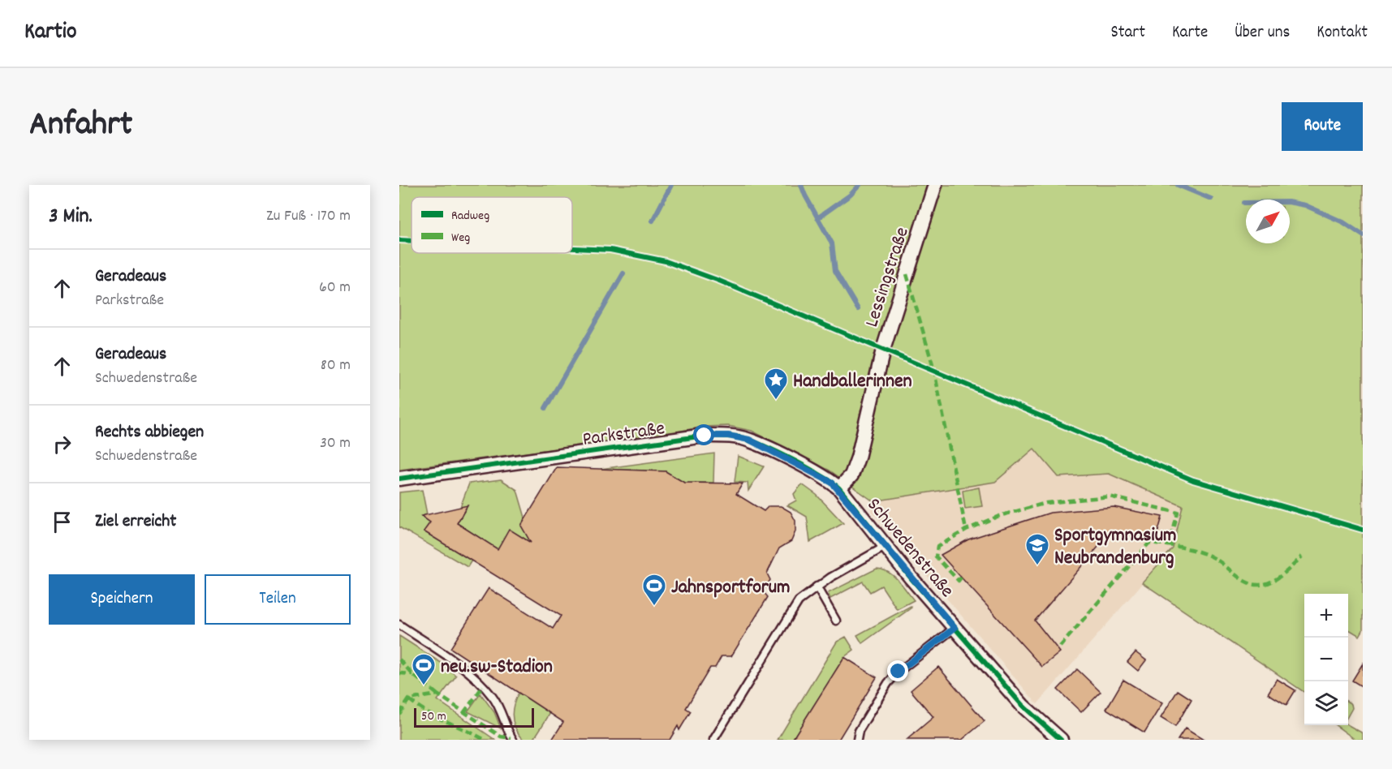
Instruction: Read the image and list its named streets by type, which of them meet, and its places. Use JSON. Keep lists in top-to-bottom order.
{
  "streets": {
    "street": ["Lessingstraße", "Parkstraße", "Schwedenstraße"]
  },
  "crossings": [
    ["Lessingstraße", "Parkstraße"],
    ["Lessingstraße", "Schwedenstraße"],
    ["Parkstraße", "Schwedenstraße"]
  ],
  "places": {
    "place": ["Handballerinnen"],
    "school or university": ["Sportgymnasium Neubrandenburg"],
    "sports": ["Jahnsportforum", "neu.sw-Stadion"]
  },
  "legend": ["Radweg", "Weg"],
  "scale_bar": "50 m",
  "north": "top right",
  "page": {
    "header": "Kartio",
    "nav": [
      "Start",
      "Karte",
      "Über uns",
      "Kontakt"
    ],
    "title": "Anfahrt",
    "buttons": [
      "Route",
      ["Speichern", "Teilen"]
    ],
    "heading": ["3 Min.", "Zu Fuß · 170 m"],
    "list": [
      ["Geradeaus", "Parkstraße", "60 m"],
      ["Geradeaus", "Schwedenstraße", "80 m"],
      ["Rechts abbiegen", "Schwedenstraße", "30 m"],
      "Ziel erreicht"
    ],
    "map_buttons": ["+", "−"],
    "scale": "50 m"
  }
}
